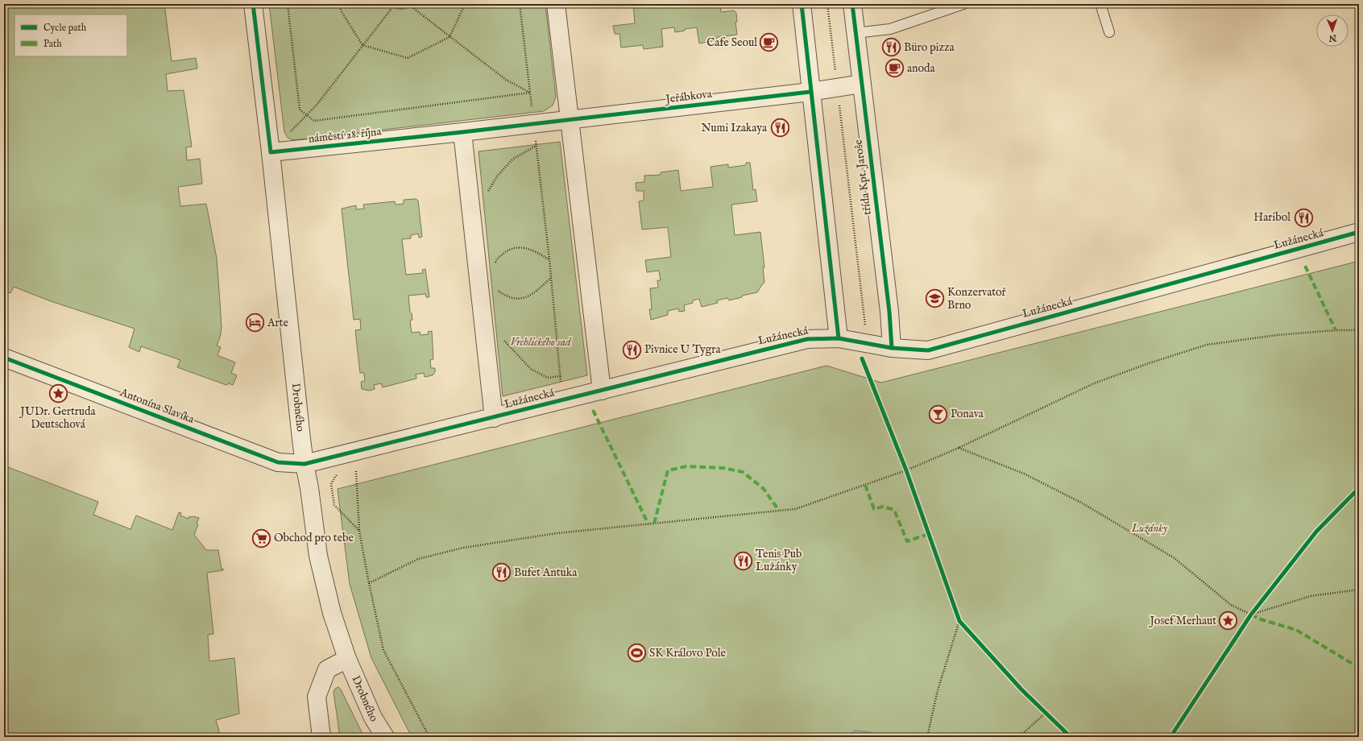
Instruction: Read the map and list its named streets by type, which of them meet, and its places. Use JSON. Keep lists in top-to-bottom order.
{
  "streets": {
    "street": [
      "Jeřábkova",
      "náměstí 28. října",
      "třída Kpt. Jaroše",
      "Lužánecká",
      "Antonína Slavíka",
      "Drobného"
    ]
  },
  "crossings": [
    ["Jeřábkova", "náměstí 28. října"],
    ["náměstí 28. října", "Drobného"],
    ["třída Kpt. Jaroše", "Lužánecká"],
    ["Lužánecká", "Antonína Slavíka"],
    ["Lužánecká", "Drobného"],
    ["Antonína Slavíka", "Drobného"]
  ],
  "parks": ["Vrchlického sad", "Lužánky"],
  "places": {
    "cafe": ["Cafe Seoul", "anoda"],
    "restaurant": [
      "Büro pizza",
      "Numi Izakaya",
      "Haribol",
      "Pivnice U Tygra",
      "Tenis Pub Lužánky",
      "Bufet Antuka"
    ],
    "school or university": ["Konzervatoř Brno"],
    "hotel": ["Arte"],
    "place": ["JUDr. Gertruda Deutschová", "Josef Merhaut"],
    "bar": ["Ponava"],
    "supermarket": ["Obchod pro tebe"],
    "sports": ["SK Královo Pole"]
  },
  "legend": ["Cycle path", "Path"],
  "north": "bottom"
}
